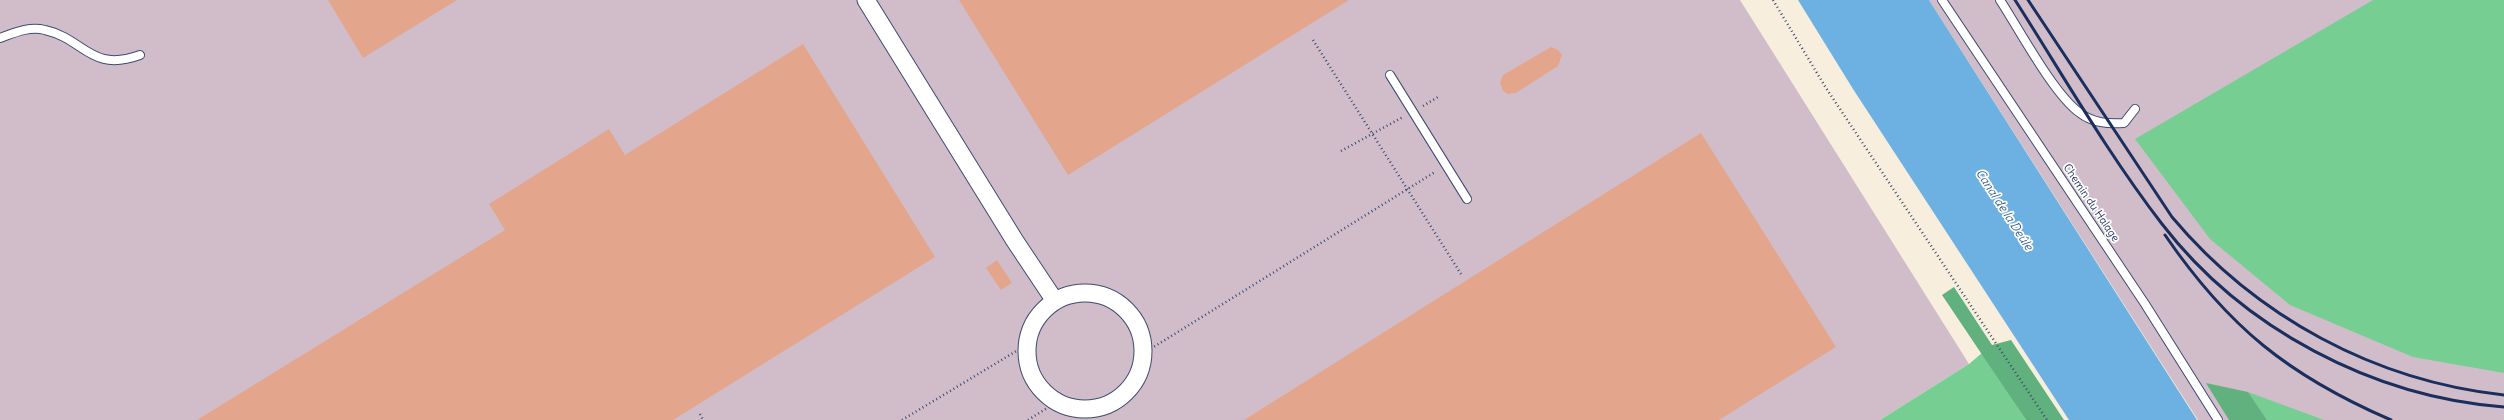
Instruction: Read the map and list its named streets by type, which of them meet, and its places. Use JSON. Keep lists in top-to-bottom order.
{
  "streets": {
    "lane": ["Chemin du Halage"]
  },
  "water": ["Canal de la Deûle"]
}
